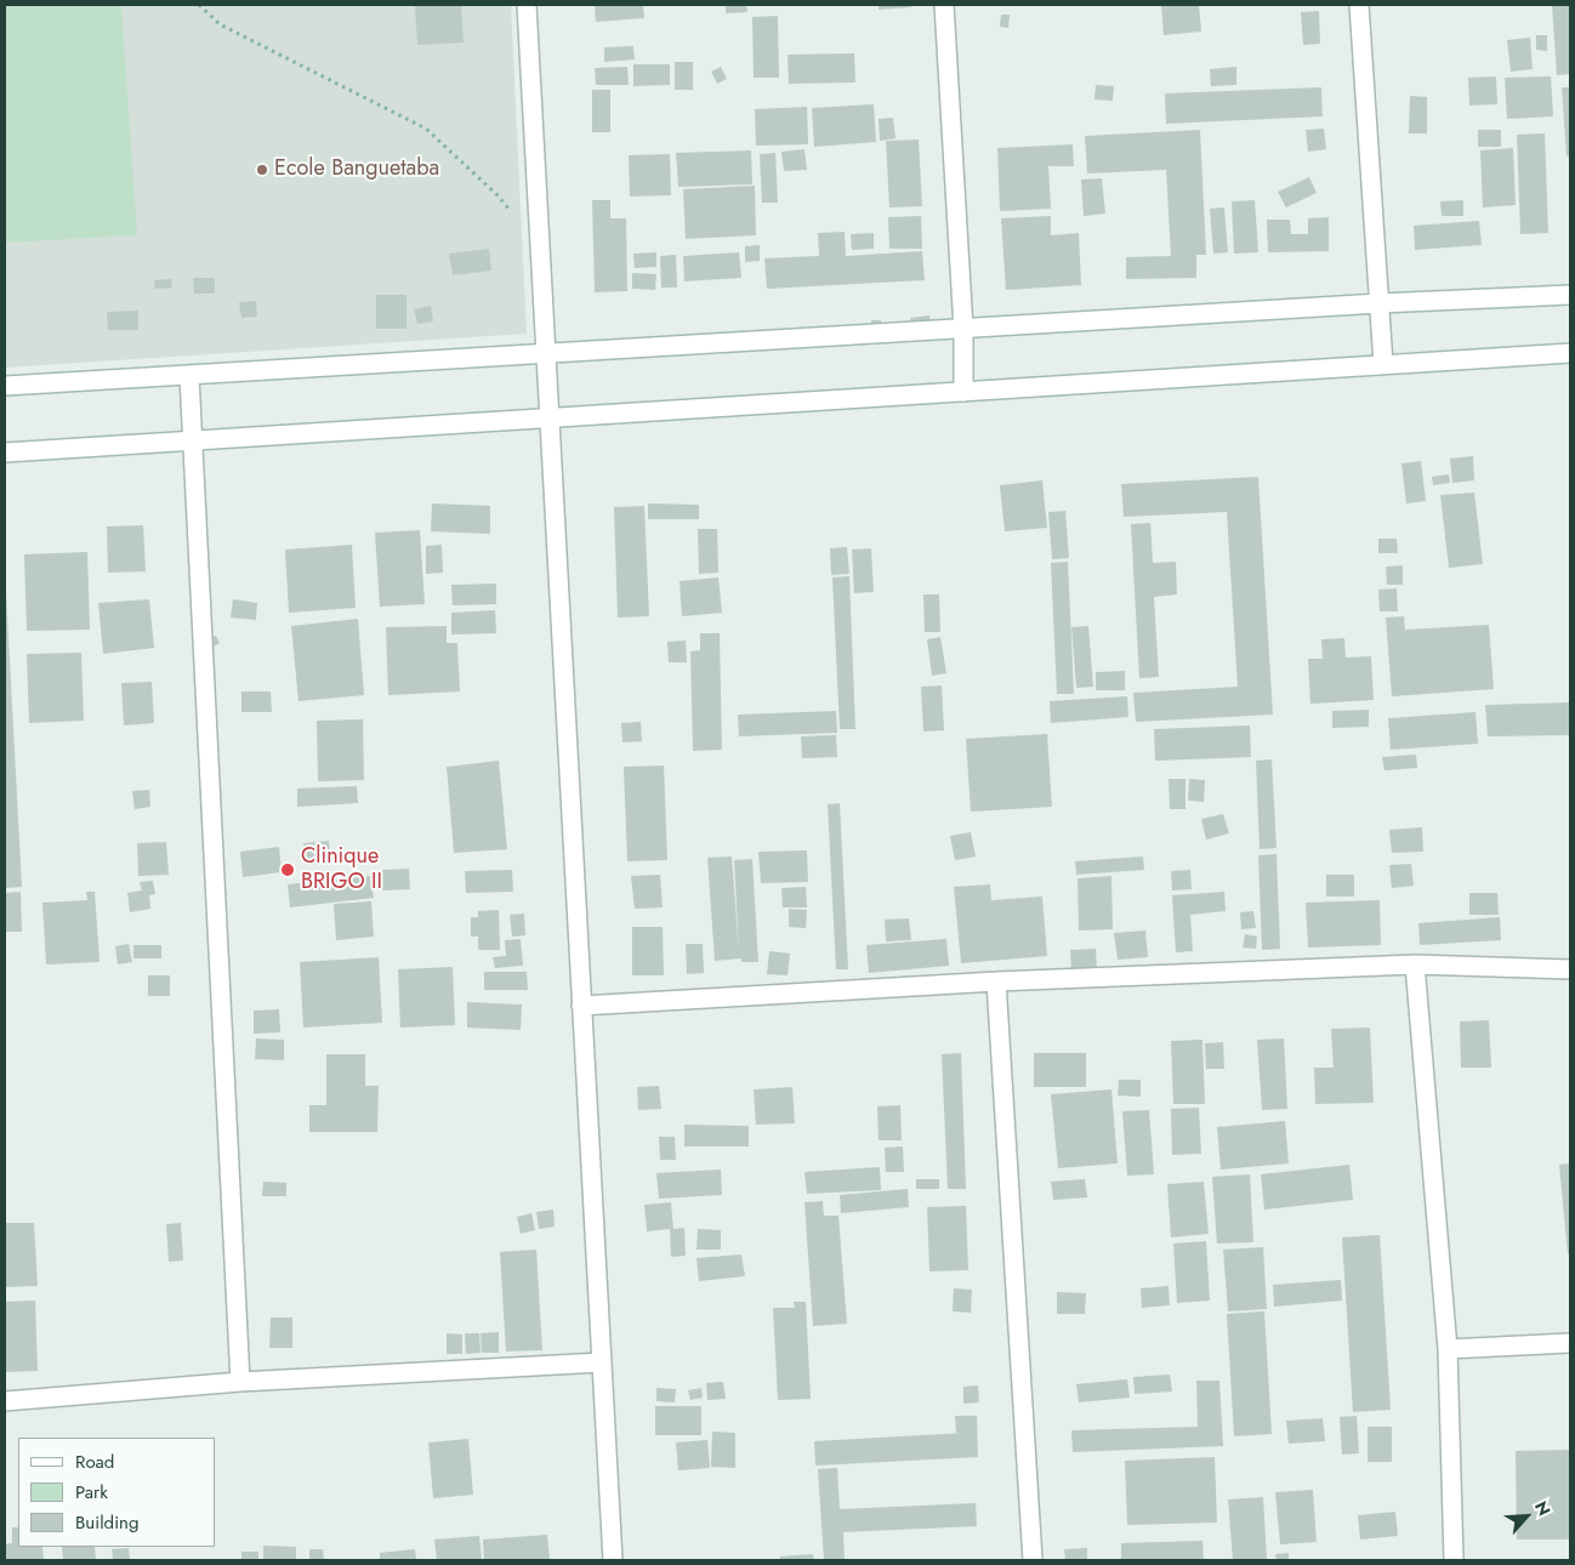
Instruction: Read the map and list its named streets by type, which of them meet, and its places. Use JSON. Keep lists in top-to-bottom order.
{
  "places": ["Ecole Banguetaba", "Clinique BRIGO II"],
  "legend": ["Road", "Park", "Building"],
  "north": "top right"
}
